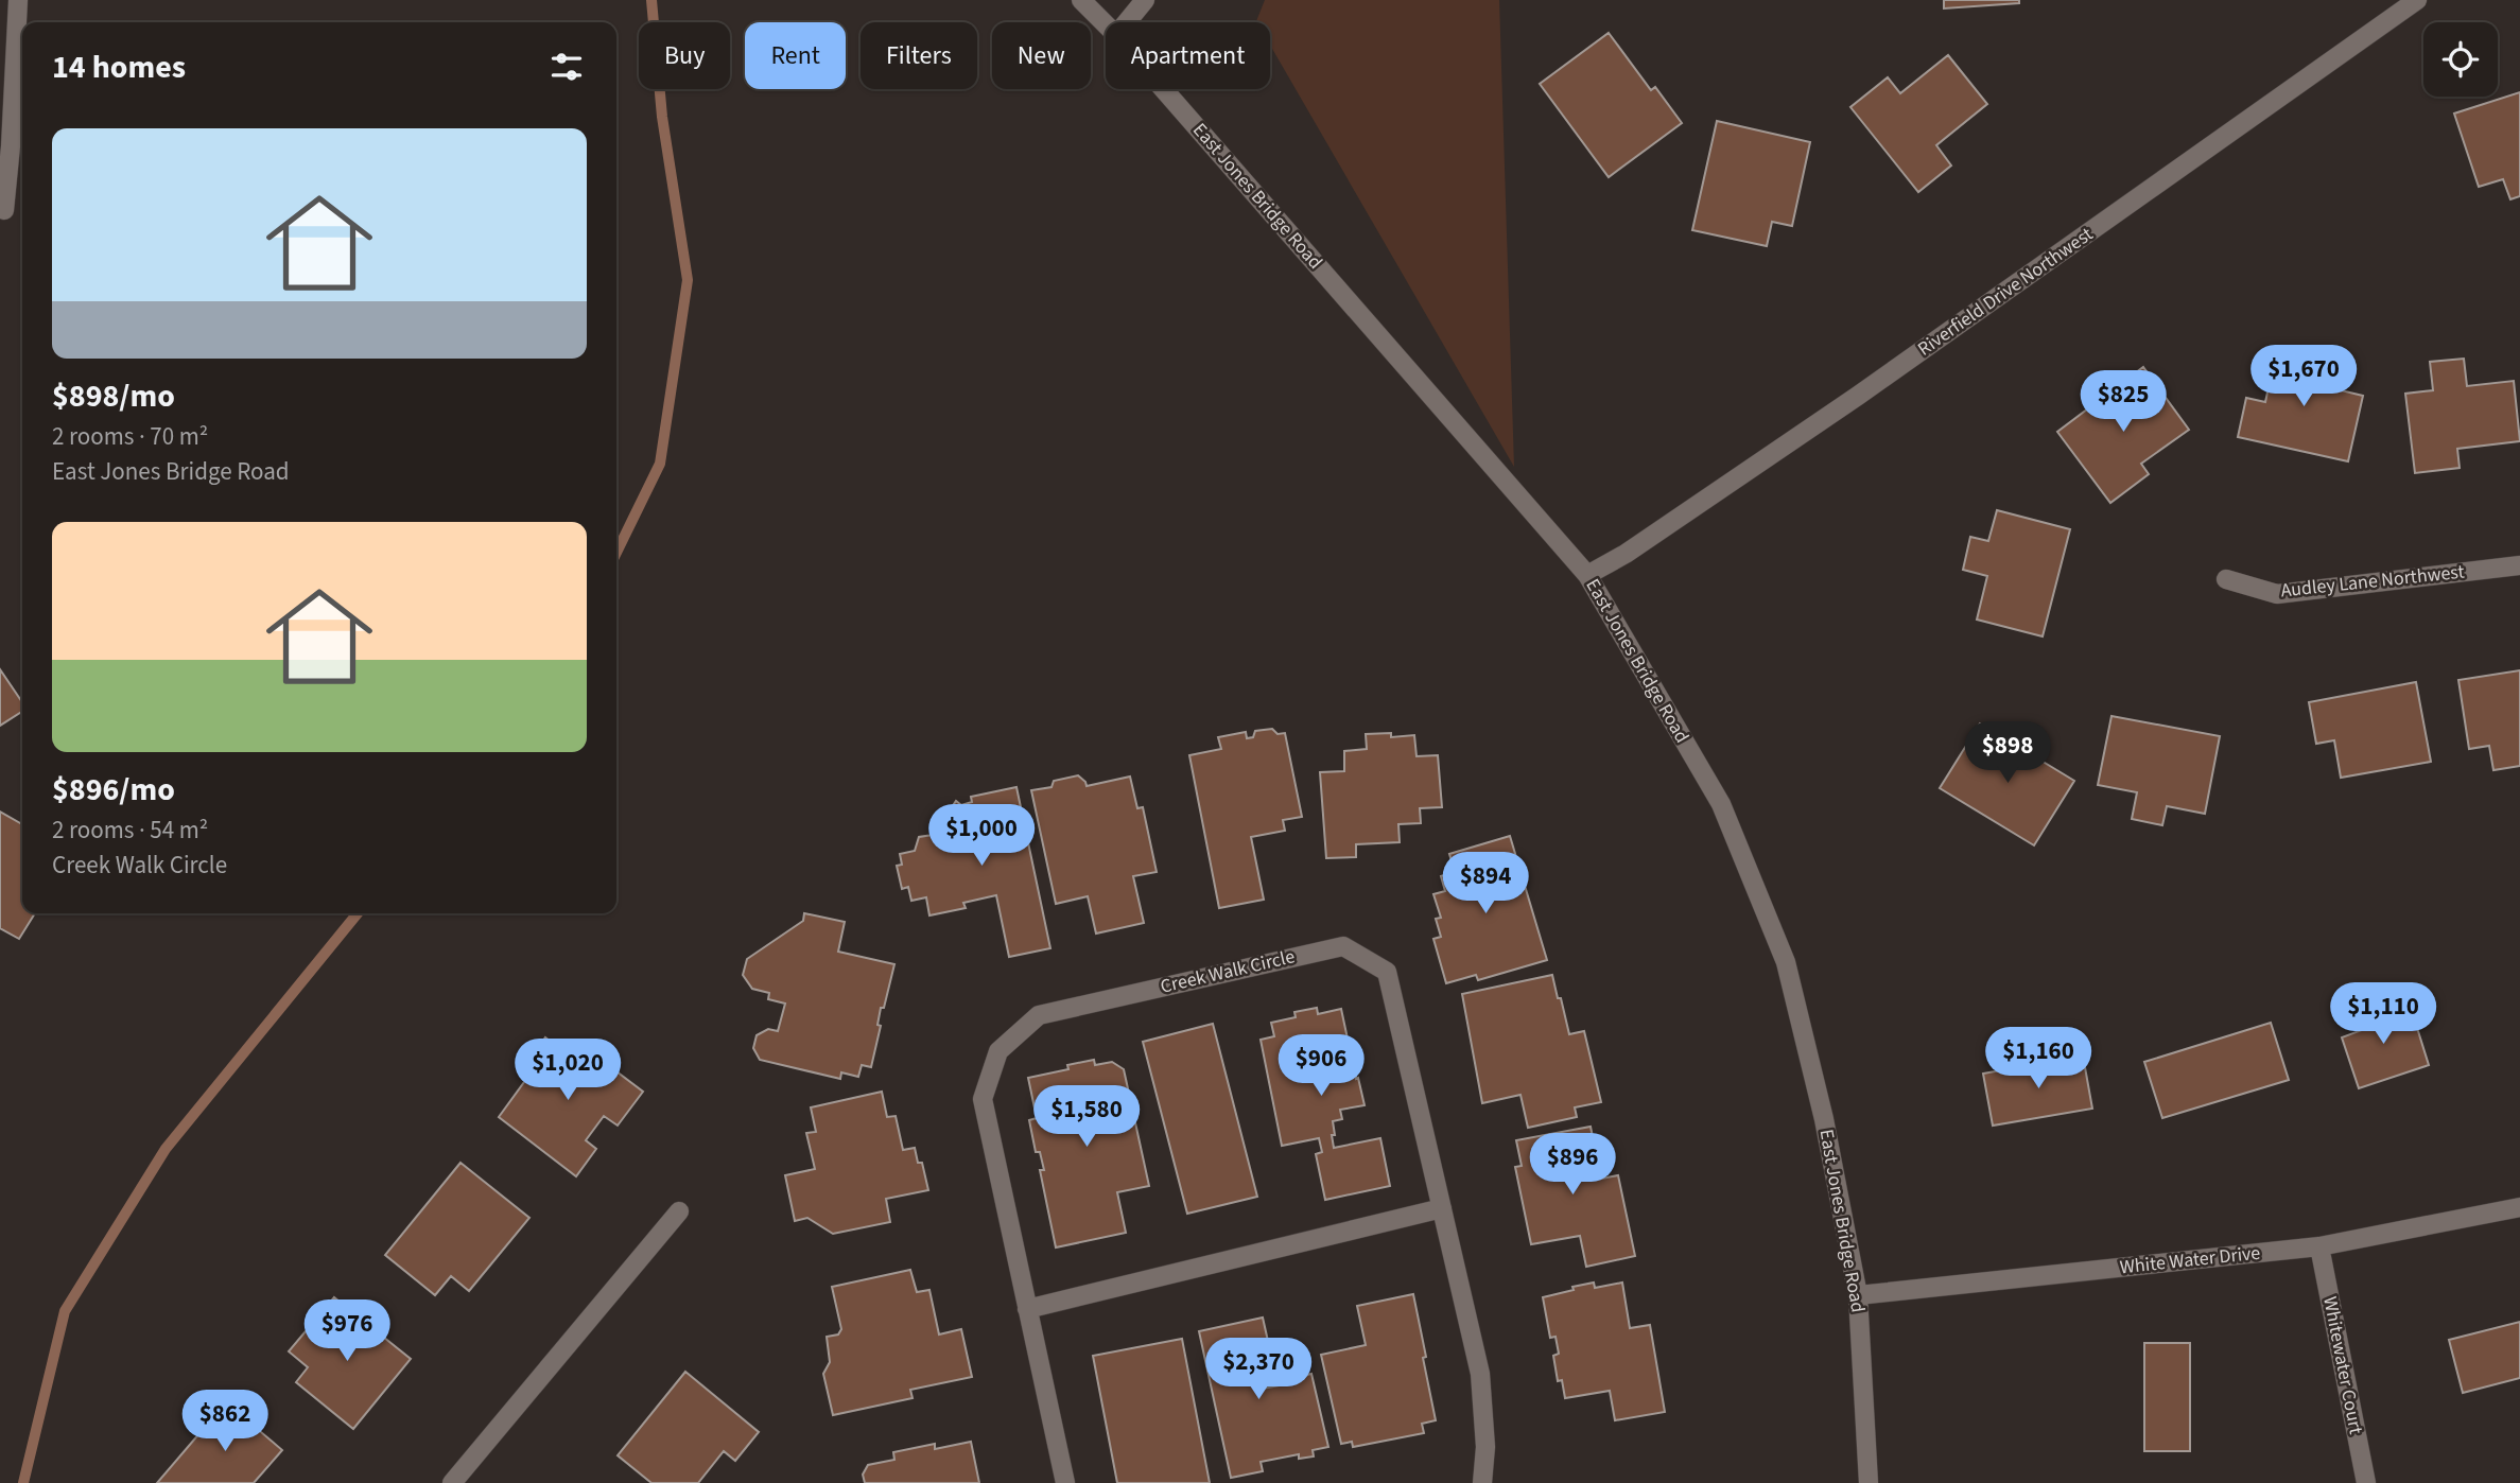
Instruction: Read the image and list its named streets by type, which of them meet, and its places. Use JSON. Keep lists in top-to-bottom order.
{
  "streets": {
    "street": [
      "East Jones Bridge Road",
      "Riverfield Drive Northwest",
      "Audley Lane Northwest",
      "Creek Walk Circle",
      "White Water Drive",
      "Whitewater Court"
    ]
  },
  "crossings": [
    ["East Jones Bridge Road", "Riverfield Drive Northwest"],
    ["East Jones Bridge Road", "White Water Drive"],
    ["White Water Drive", "Whitewater Court"]
  ],
  "page": {
    "chip": [
      "Buy",
      "Rent",
      "Filters",
      "New",
      "Apartment"
    ],
    "heading": "14 homes",
    "list": [
      {
        "name": "$898/mo",
        "note": "2 rooms · 70 m² · East Jones Bridge Road"
      },
      {
        "name": "$896/mo",
        "note": "2 rooms · 54 m² · Creek Walk Circle"
      }
    ],
    "price": [
      "$1,670",
      "$825",
      "$898",
      "$1,000",
      "$894",
      "$1,110",
      "$1,160",
      "$906",
      "$1,020",
      "$1,580",
      "$896",
      "$976",
      "$2,370",
      "$862"
    ]
  }
}
